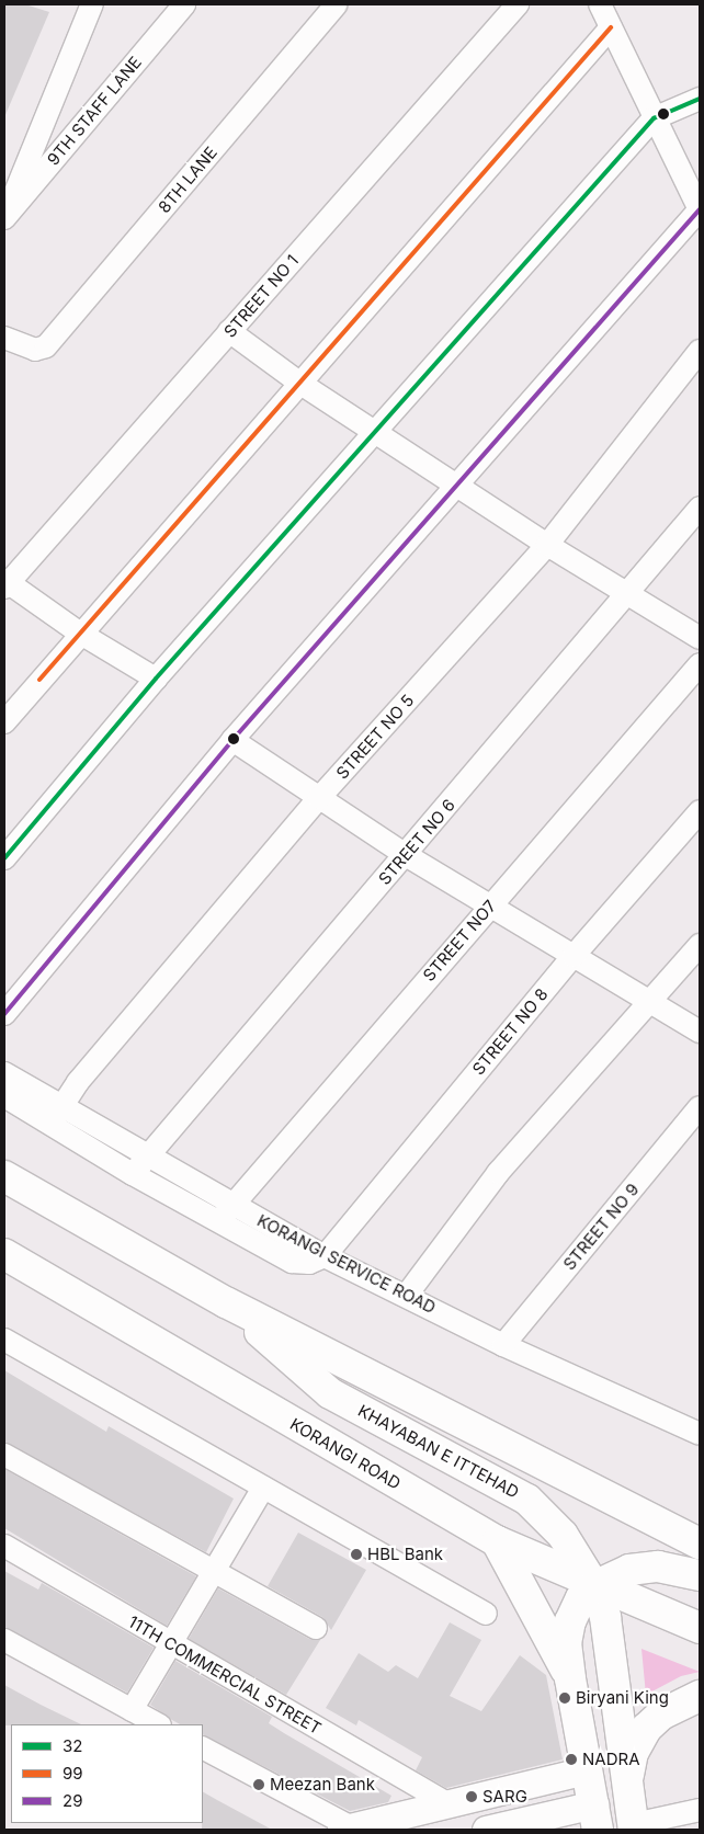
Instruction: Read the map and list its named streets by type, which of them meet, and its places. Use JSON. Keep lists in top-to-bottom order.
{
  "streets": {
    "main road": ["KHAYABAN E ITTEHAD", "KORANGI ROAD"],
    "street": [
      "9TH STAFF LANE",
      "8TH LANE",
      "STREET NO 1",
      "STREET NO 5",
      "STREET NO 6",
      "STREET NO7",
      "STREET NO 8",
      "STREET NO 9",
      "KORANGI SERVICE ROAD",
      "11TH COMMERCIAL STREET"
    ]
  },
  "crossings": [
    ["STREET NO 5", "KORANGI SERVICE ROAD"],
    ["STREET NO 6", "KORANGI SERVICE ROAD"],
    ["STREET NO7", "KORANGI SERVICE ROAD"],
    ["STREET NO 8", "KORANGI SERVICE ROAD"],
    ["STREET NO 9", "KORANGI SERVICE ROAD"],
    ["KHAYABAN E ITTEHAD", "KORANGI ROAD"]
  ],
  "places": [
    "HBL Bank",
    "Biryani King",
    "NADRA",
    "Meezan Bank",
    "SARG"
  ],
  "lines": ["transit line 99", "transit line 32", "transit line 29"],
  "legend": ["32", "99", "29"]
}
